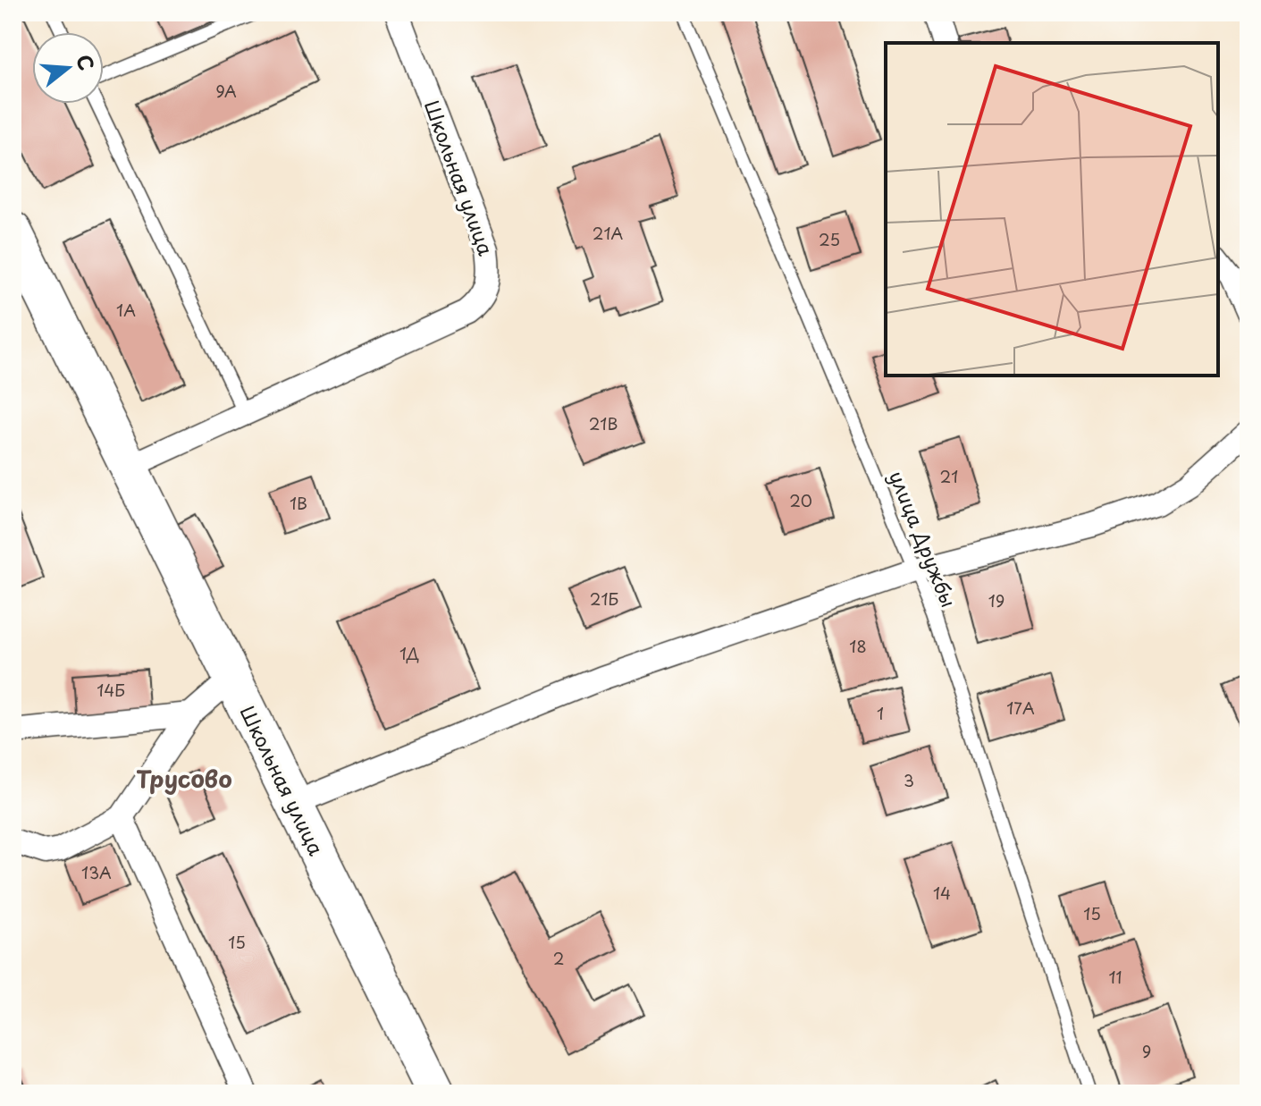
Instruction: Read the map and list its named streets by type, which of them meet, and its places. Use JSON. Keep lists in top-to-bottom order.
{
  "streets": {
    "main road": ["Школьная улица"],
    "lane": ["улица Дружбы"]
  },
  "districts": ["Трусово"],
  "house_numbers": [
    "9А",
    "21А",
    "25",
    "1А",
    "21В",
    "21",
    "20",
    "1В",
    "21Б",
    "19",
    "18",
    "1Д",
    "14Б",
    "17А",
    "1",
    "3",
    "13А",
    "14",
    "15",
    "15",
    "2",
    "11",
    "9"
  ],
  "north": "right"
}
